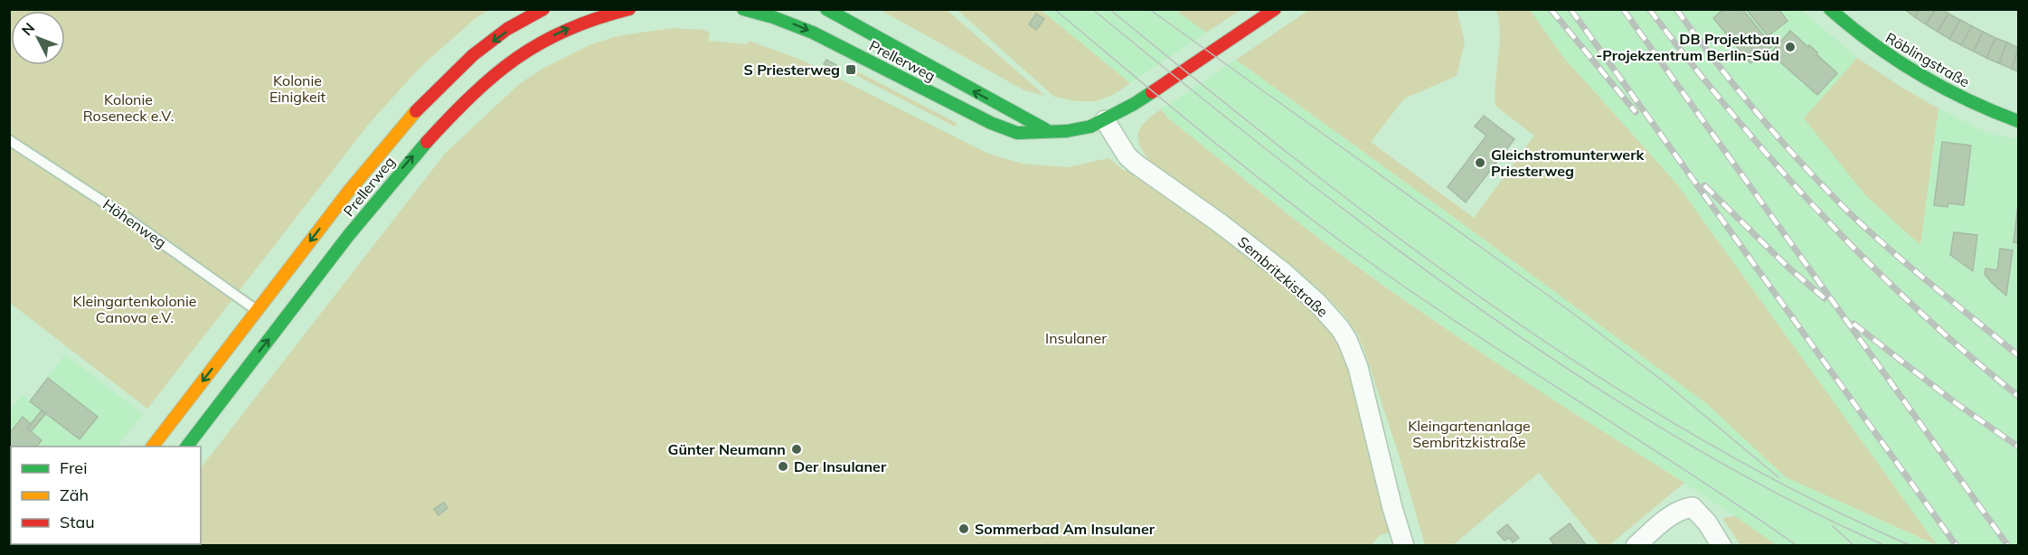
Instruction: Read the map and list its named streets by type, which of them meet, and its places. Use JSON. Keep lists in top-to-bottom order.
{
  "streets": {
    "main road": ["Röblingstraße", "Prellerweg"],
    "street": ["Sembritzkistraße"],
    "lane": ["Höhenweg"]
  },
  "crossings": [
    ["Prellerweg", "Höhenweg"],
    ["Prellerweg", "Sembritzkistraße"]
  ],
  "parks": [
    "Kolonie Einigkeit",
    "Kolonie Roseneck e.V.",
    "Kleingartenkolonie Canova e.V.",
    "Insulaner",
    "Kleingartenanlage Sembritzkistraße"
  ],
  "places": {
    "other": [
      "DB Projektbau -Projekzentrum Berlin-Süd",
      "Gleichstromunterwerk Priesterweg",
      "Günter Neumann",
      "Der Insulaner",
      "Sommerbad Am Insulaner"
    ],
    "transit": ["S Priesterweg"]
  },
  "legend": ["Frei", "Zäh", "Stau"],
  "north": "top left"
}
